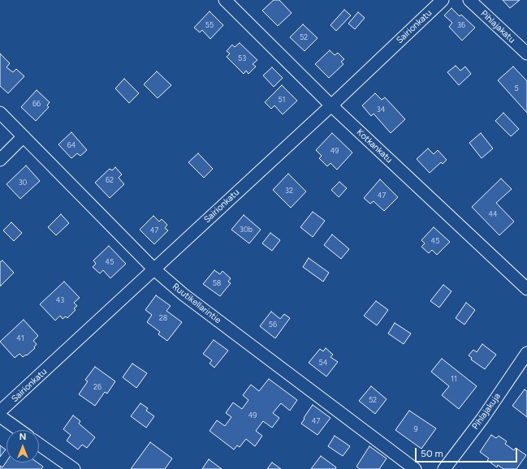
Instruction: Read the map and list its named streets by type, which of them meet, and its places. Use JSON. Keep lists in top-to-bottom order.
{
  "streets": {
    "street": [
      "Sairionkatu",
      "Pihlajakatu",
      "Kotkankatu",
      "Ruutikellarintie",
      "Pihlajakuja"
    ]
  },
  "crossings": [
    ["Sairionkatu", "Kotkankatu"],
    ["Sairionkatu", "Ruutikellarintie"]
  ],
  "house_numbers": [
    "55",
    "36",
    "52",
    "53",
    "5",
    "51",
    "66",
    "34",
    "64",
    "49",
    "62",
    "30",
    "32",
    "47",
    "44",
    "30b",
    "47",
    "45",
    "45",
    "58",
    "43",
    "28",
    "56",
    "41",
    "54",
    "11",
    "26",
    "52",
    "49",
    "47",
    "9"
  ],
  "scale_bar": "50 m",
  "north": "top"
}
